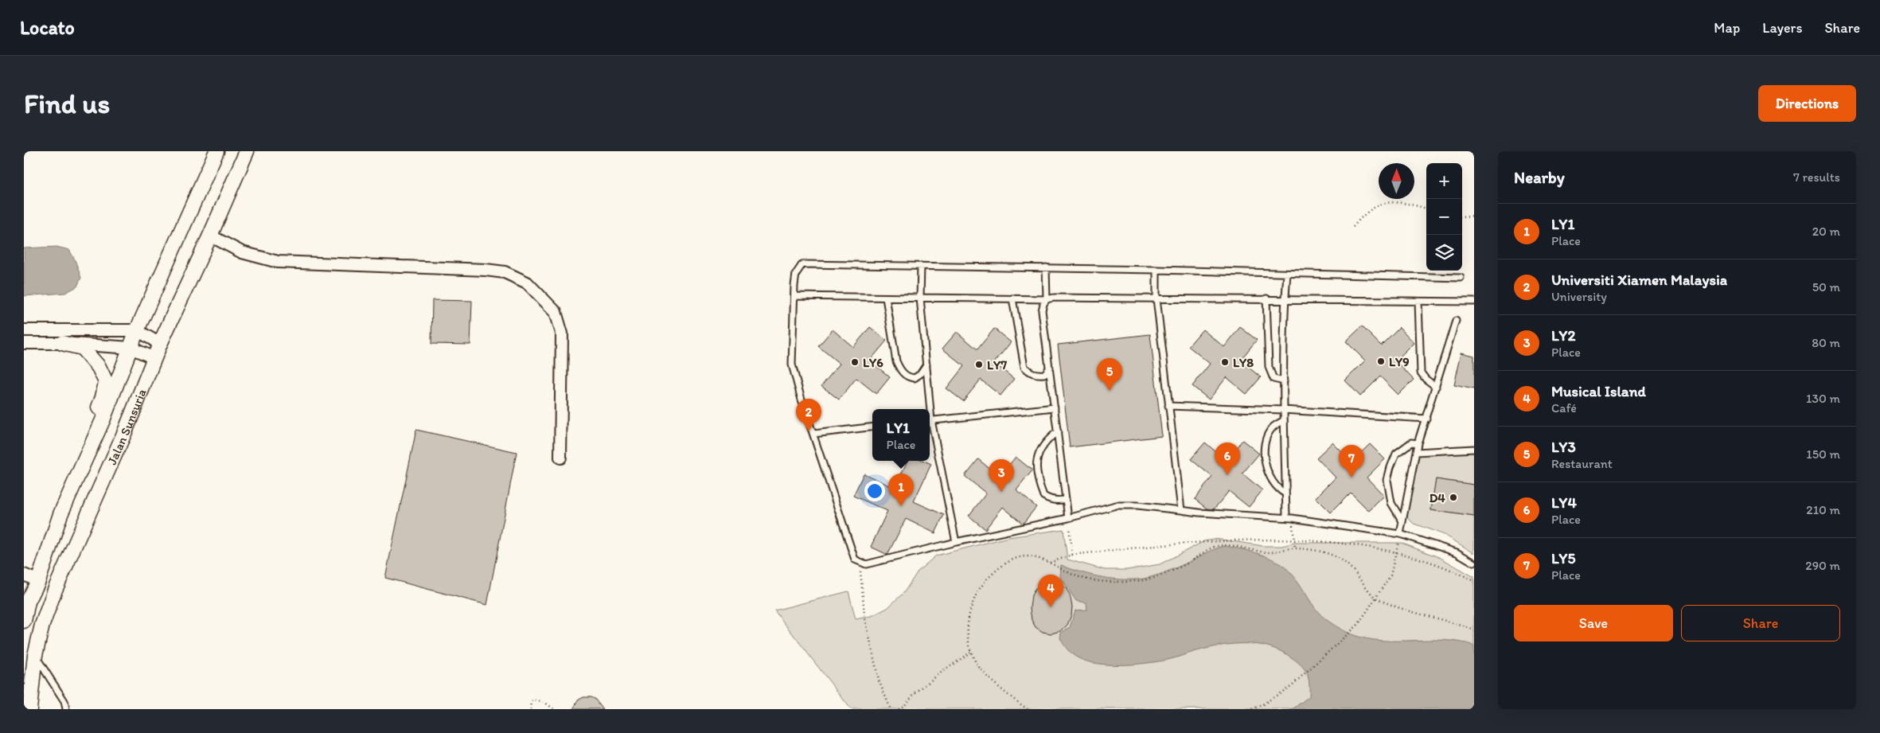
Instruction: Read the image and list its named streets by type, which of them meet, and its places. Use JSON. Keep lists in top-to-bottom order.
{
  "streets": {
    "street": ["Jalan Sunsuria"]
  },
  "places": [
    "LY9",
    "LY6",
    "LY8",
    "LY7",
    "D4"
  ],
  "north": "top",
  "page": {
    "header": "Locato",
    "nav": ["Map", "Layers", "Share"],
    "buttons": [
      "Directions",
      ["Save", "Share"]
    ],
    "title": "Find us",
    "heading": ["Nearby", "7 results"],
    "map_buttons": ["+", "−"],
    "list": [
      {
        "mark": "1",
        "name": "LY1",
        "note": "Place",
        "value": "20 m"
      },
      {
        "mark": "2",
        "name": "Universiti Xiamen Malaysia",
        "note": "University",
        "value": "50 m"
      },
      {
        "mark": "3",
        "name": "LY2",
        "note": "Place",
        "value": "80 m"
      },
      {
        "mark": "4",
        "name": "Musical Island",
        "note": "Café",
        "value": "130 m"
      },
      {
        "mark": "5",
        "name": "LY3",
        "note": "Restaurant",
        "value": "150 m"
      },
      {
        "mark": "6",
        "name": "LY4",
        "note": "Place",
        "value": "210 m"
      },
      {
        "mark": "7",
        "name": "LY5",
        "note": "Place",
        "value": "290 m"
      }
    ],
    "pins": [
      "5",
      "2",
      "6",
      "7",
      "3",
      "1",
      "4"
    ],
    "popup": ["LY1", "Place"]
  }
}
